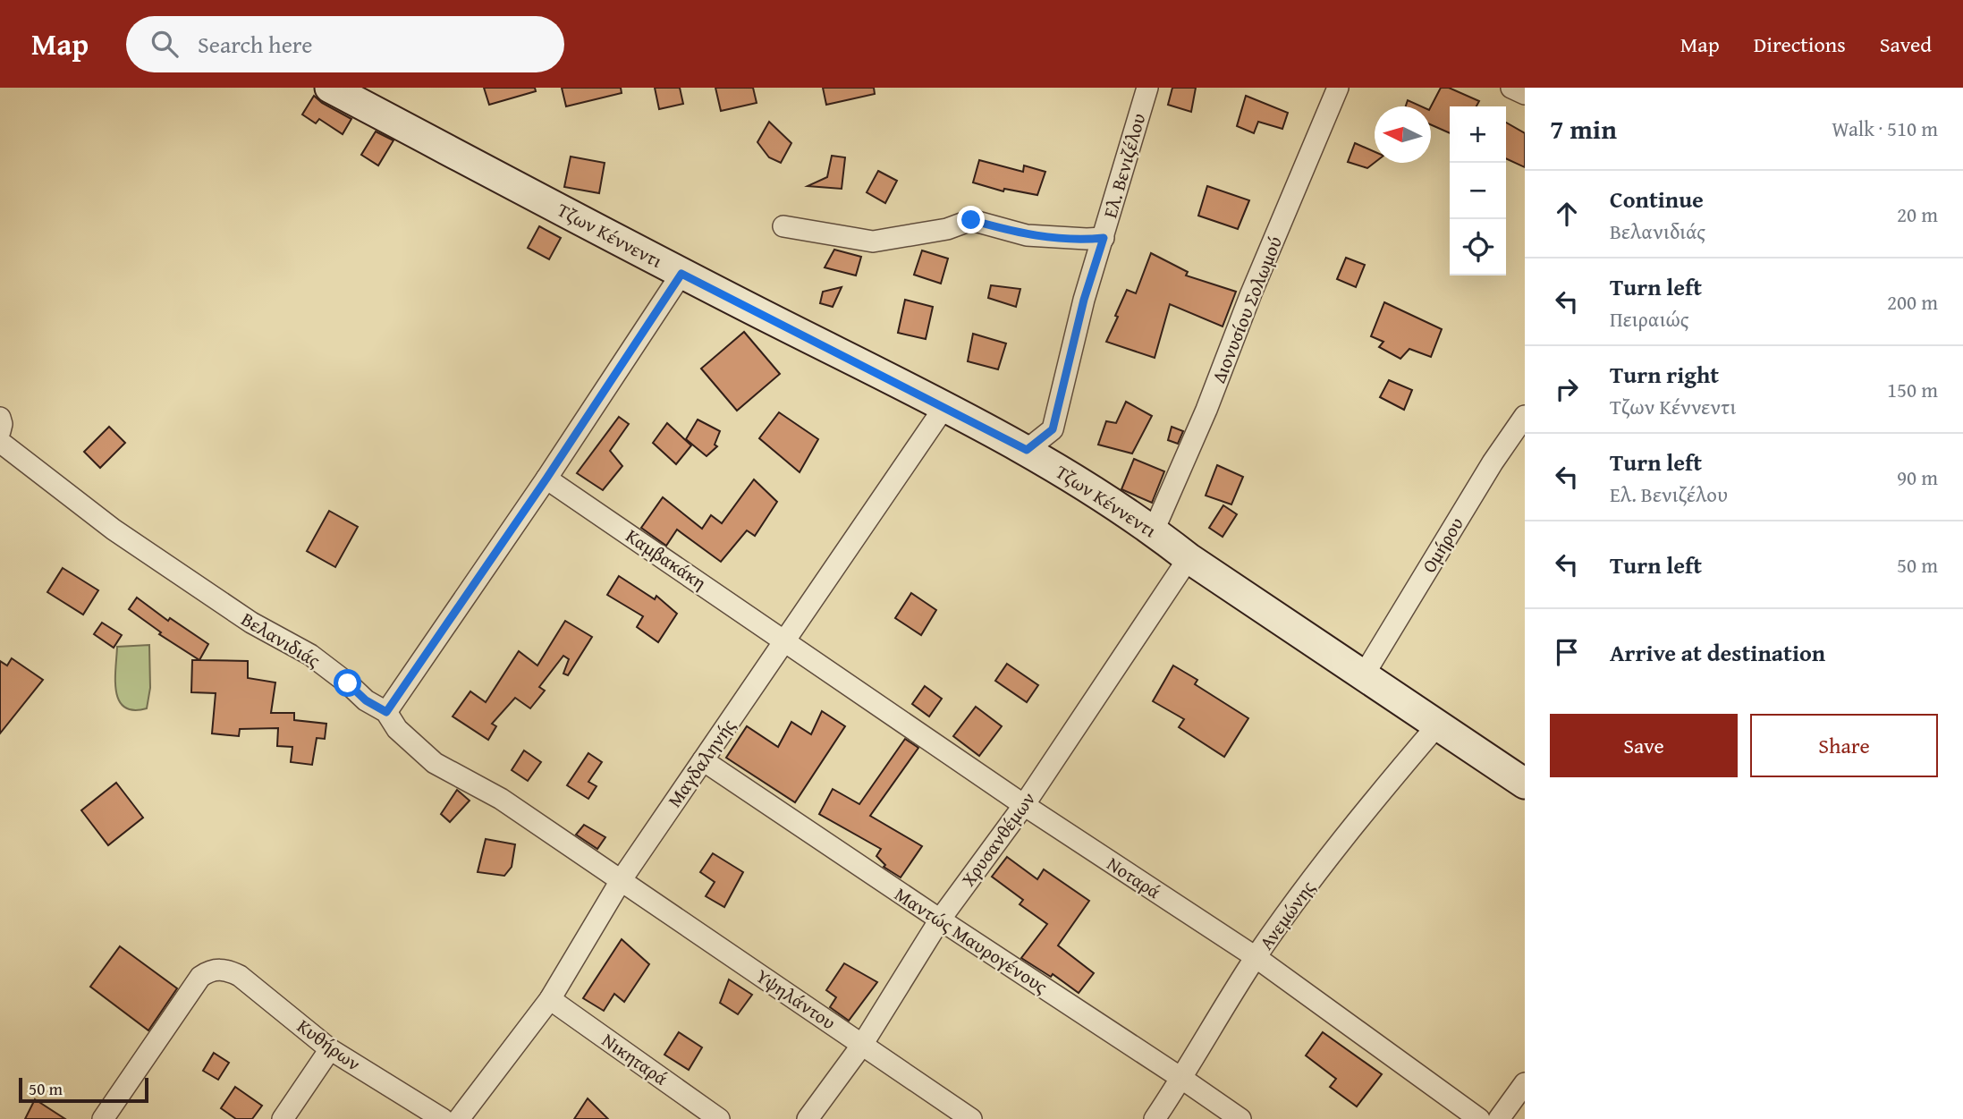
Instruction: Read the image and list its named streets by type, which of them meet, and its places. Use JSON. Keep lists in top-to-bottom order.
{
  "streets": {
    "street": [
      "Ελ. Βενιζέλου",
      "Τζων Κέννεντι",
      "Διονυσίου Σολωμού",
      "Ομήρου",
      "Καμβακάκη",
      "Βελανιδιάς",
      "Μαγδαληνής",
      "Χρυσανθέμων",
      "Νοταρά",
      "Ανεμώνης",
      "Μαντώς Μαυρογένους",
      "Υψηλάντου",
      "Κυθήρων",
      "Νικηταρά"
    ]
  },
  "crossings": [
    ["Ελ. Βενιζέλου", "Τζων Κέννεντι"],
    ["Τζων Κέννεντι", "Διονυσίου Σολωμού"],
    ["Τζων Κέννεντι", "Ομήρου"],
    ["Τζων Κέννεντι", "Μαγδαληνής"],
    ["Τζων Κέννεντι", "Χρυσανθέμων"],
    ["Τζων Κέννεντι", "Ανεμώνης"],
    ["Καμβακάκη", "Μαγδαληνής"],
    ["Καμβακάκη", "Νοταρά"],
    ["Βελανιδιάς", "Μαγδαληνής"],
    ["Βελανιδιάς", "Υψηλάντου"],
    ["Μαγδαληνής", "Νοταρά"],
    ["Μαγδαληνής", "Μαντώς Μαυρογένους"],
    ["Μαγδαληνής", "Υψηλάντου"],
    ["Μαγδαληνής", "Νικηταρά"],
    ["Χρυσανθέμων", "Νοταρά"],
    ["Χρυσανθέμων", "Μαντώς Μαυρογένους"],
    ["Χρυσανθέμων", "Υψηλάντου"],
    ["Νοταρά", "Ανεμώνης"],
    ["Ανεμώνης", "Μαντώς Μαυρογένους"]
  ],
  "scale_bar": "50 m",
  "north": "left",
  "page": {
    "header": "Map",
    "search": "Search here",
    "nav": ["Map", "Directions", "Saved"],
    "heading": ["7 min", "Walk · 510 m"],
    "map_buttons": ["+", "−"],
    "list": [
      ["Continue", "Βελανιδιάς", "20 m"],
      ["Turn left", "Πειραιώς", "200 m"],
      ["Turn right", "Τζων Κέννεντι", "150 m"],
      ["Turn left", "Ελ. Βενιζέλου", "90 m"],
      ["Turn left", "50 m"],
      "Arrive at destination"
    ],
    "buttons": ["Save", "Share"],
    "scale": "50 m"
  }
}
